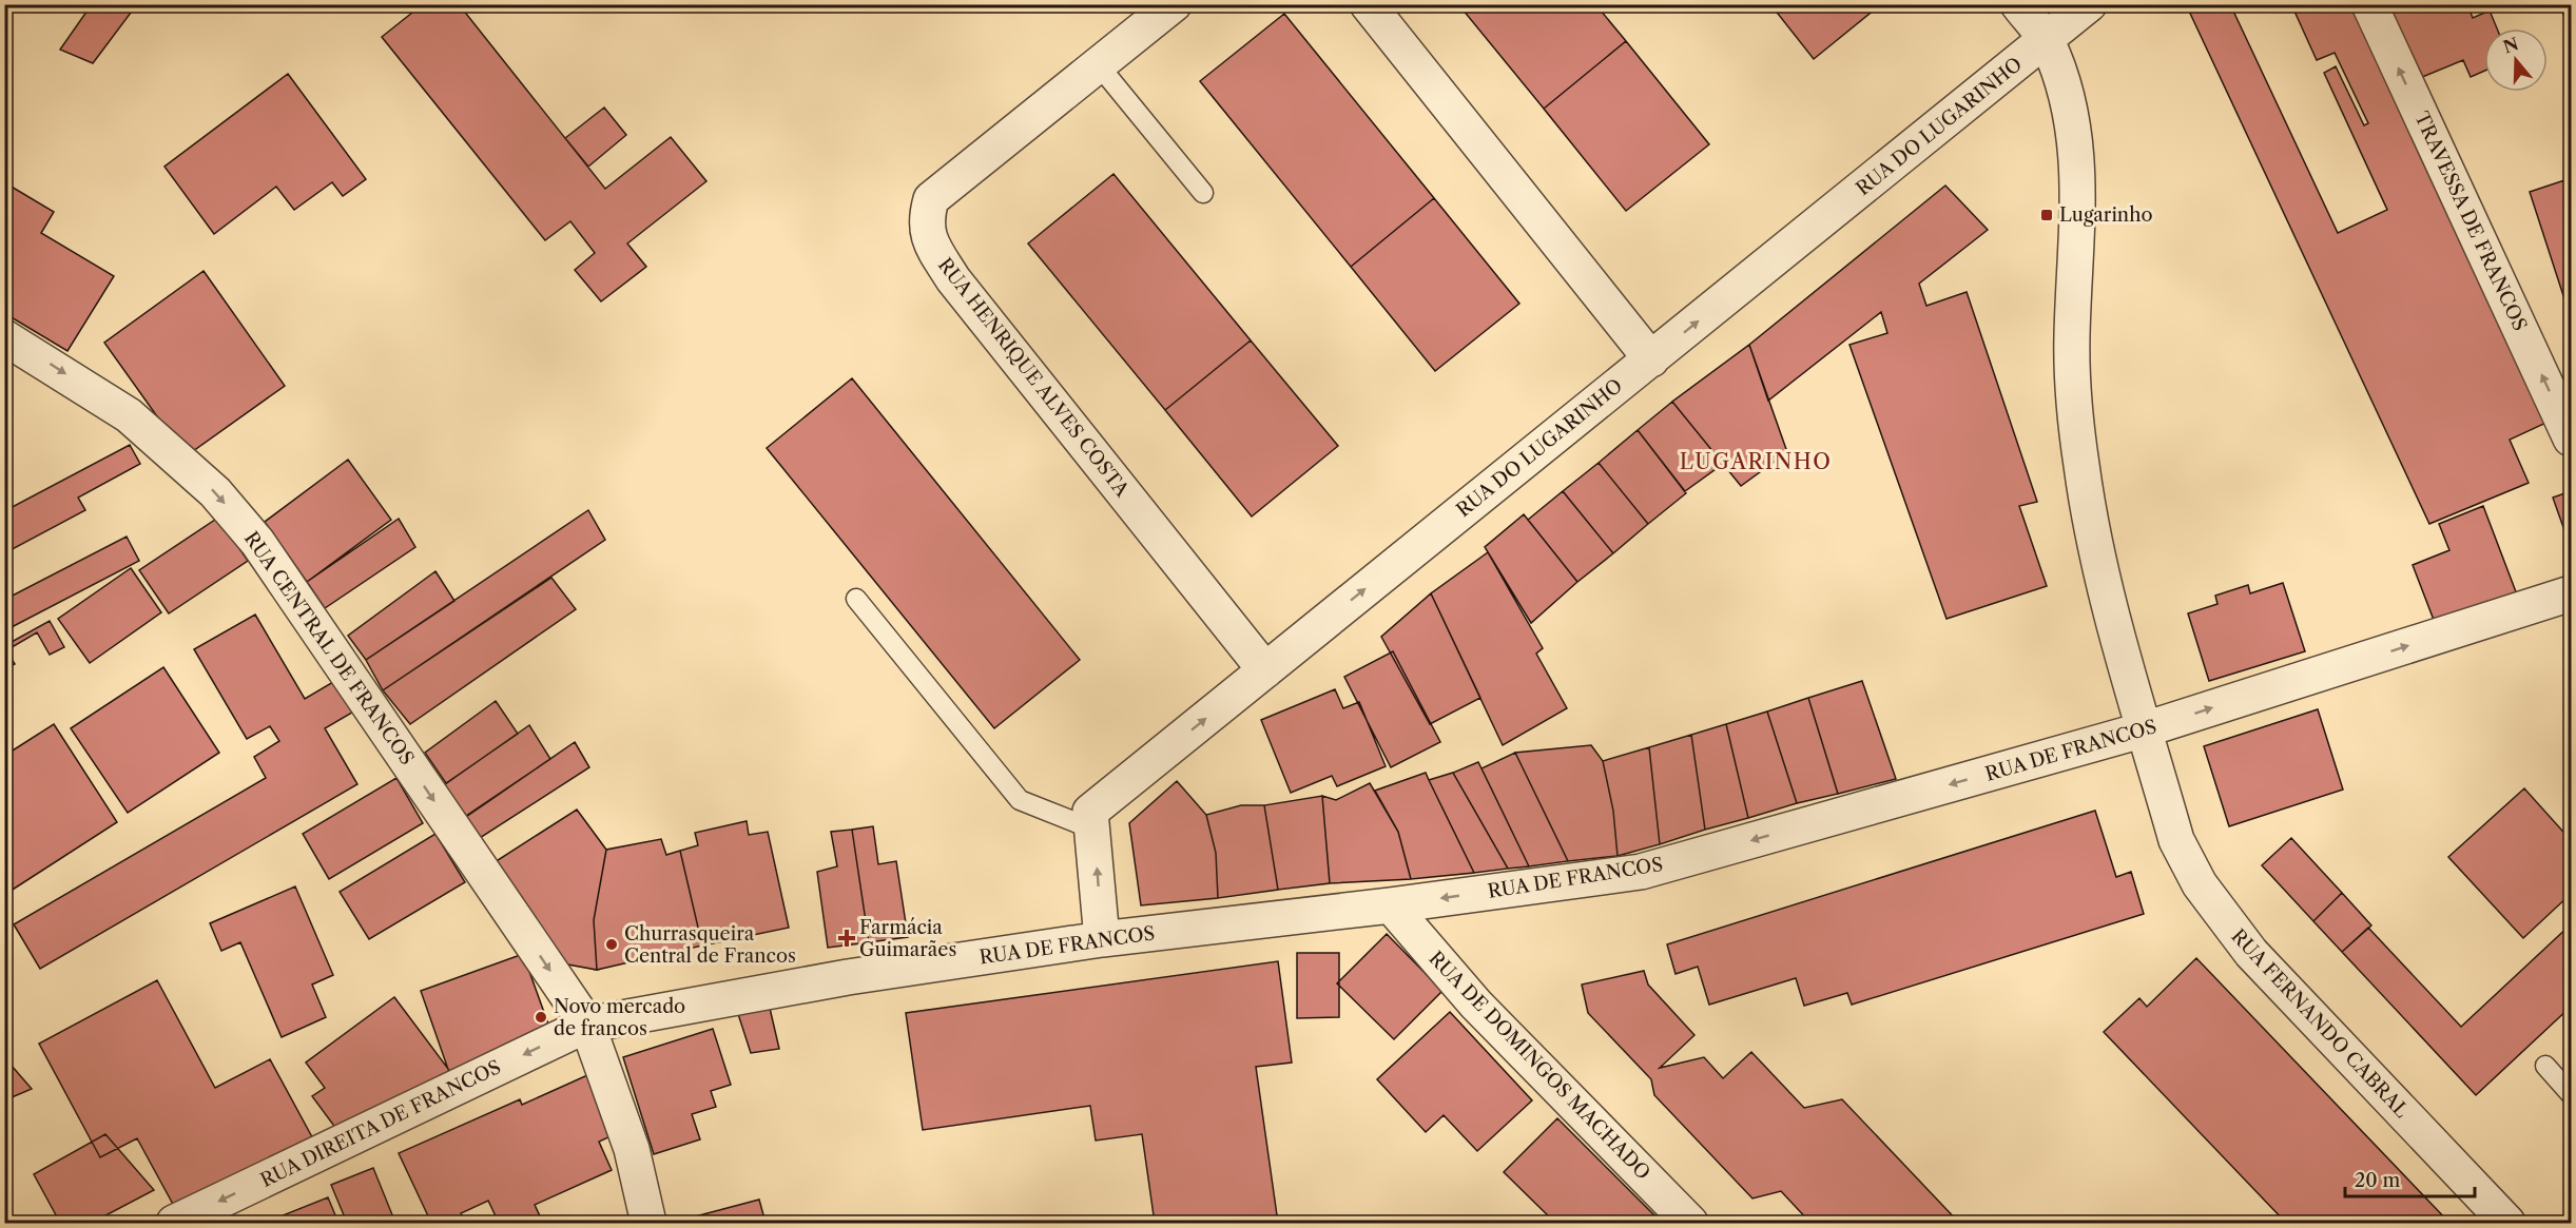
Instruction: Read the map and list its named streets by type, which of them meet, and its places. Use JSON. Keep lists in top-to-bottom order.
{
  "streets": {
    "street": [
      "RUA DO LUGARINHO",
      "TRAVESSA DE FRANCOS",
      "RUA HENRIQUE ALVES COSTA",
      "RUA CENTRAL DE FRANCOS",
      "RUA DE FRANCOS",
      "RUA FERNANDO CABRAL",
      "RUA DE DOMINGOS MACHADO",
      "RUA DIREITA DE FRANCOS"
    ]
  },
  "crossings": [
    ["RUA DO LUGARINHO", "RUA HENRIQUE ALVES COSTA"],
    ["RUA DO LUGARINHO", "RUA DE FRANCOS"],
    ["RUA DO LUGARINHO", "RUA FERNANDO CABRAL"],
    ["RUA CENTRAL DE FRANCOS", "RUA DE FRANCOS"],
    ["RUA CENTRAL DE FRANCOS", "RUA DIREITA DE FRANCOS"],
    ["RUA DE FRANCOS", "RUA FERNANDO CABRAL"],
    ["RUA DE FRANCOS", "RUA DE DOMINGOS MACHADO"],
    ["RUA DE FRANCOS", "RUA DIREITA DE FRANCOS"]
  ],
  "one_way": [
    "RUA DO LUGARINHO",
    "TRAVESSA DE FRANCOS",
    "RUA CENTRAL DE FRANCOS",
    "RUA DIREITA DE FRANCOS"
  ],
  "districts": ["LUGARINHO"],
  "places": {
    "transit": ["Lugarinho"],
    "health": ["Farmácia Guimarães"],
    "other": ["Churrasqueira Central de Francos", "Novo mercado de francos"]
  },
  "scale_bar": "20 m",
  "north": "top"
}
